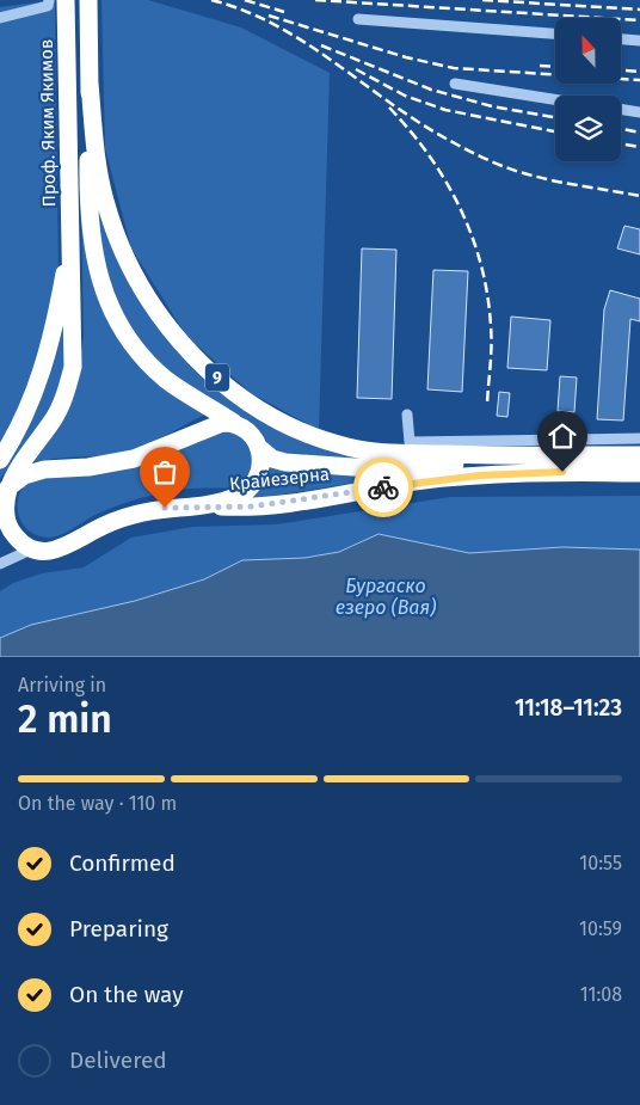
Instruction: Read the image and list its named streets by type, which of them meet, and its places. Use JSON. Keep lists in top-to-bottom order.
{
  "streets": {
    "highway": ["Проф. Яким Якимов", "9", "Крайезерна"]
  },
  "water": ["Бургаско езеро (Вая)"],
  "north": "top",
  "page": {
    "heading": ["2 min", "Arriving in", "11:18–11:23"],
    "bar": "On the way · 110 m",
    "list": [
      ["Confirmed", "10:55"],
      ["Preparing", "10:59"],
      ["On the way", "11:08"],
      "Delivered"
    ]
  }
}
